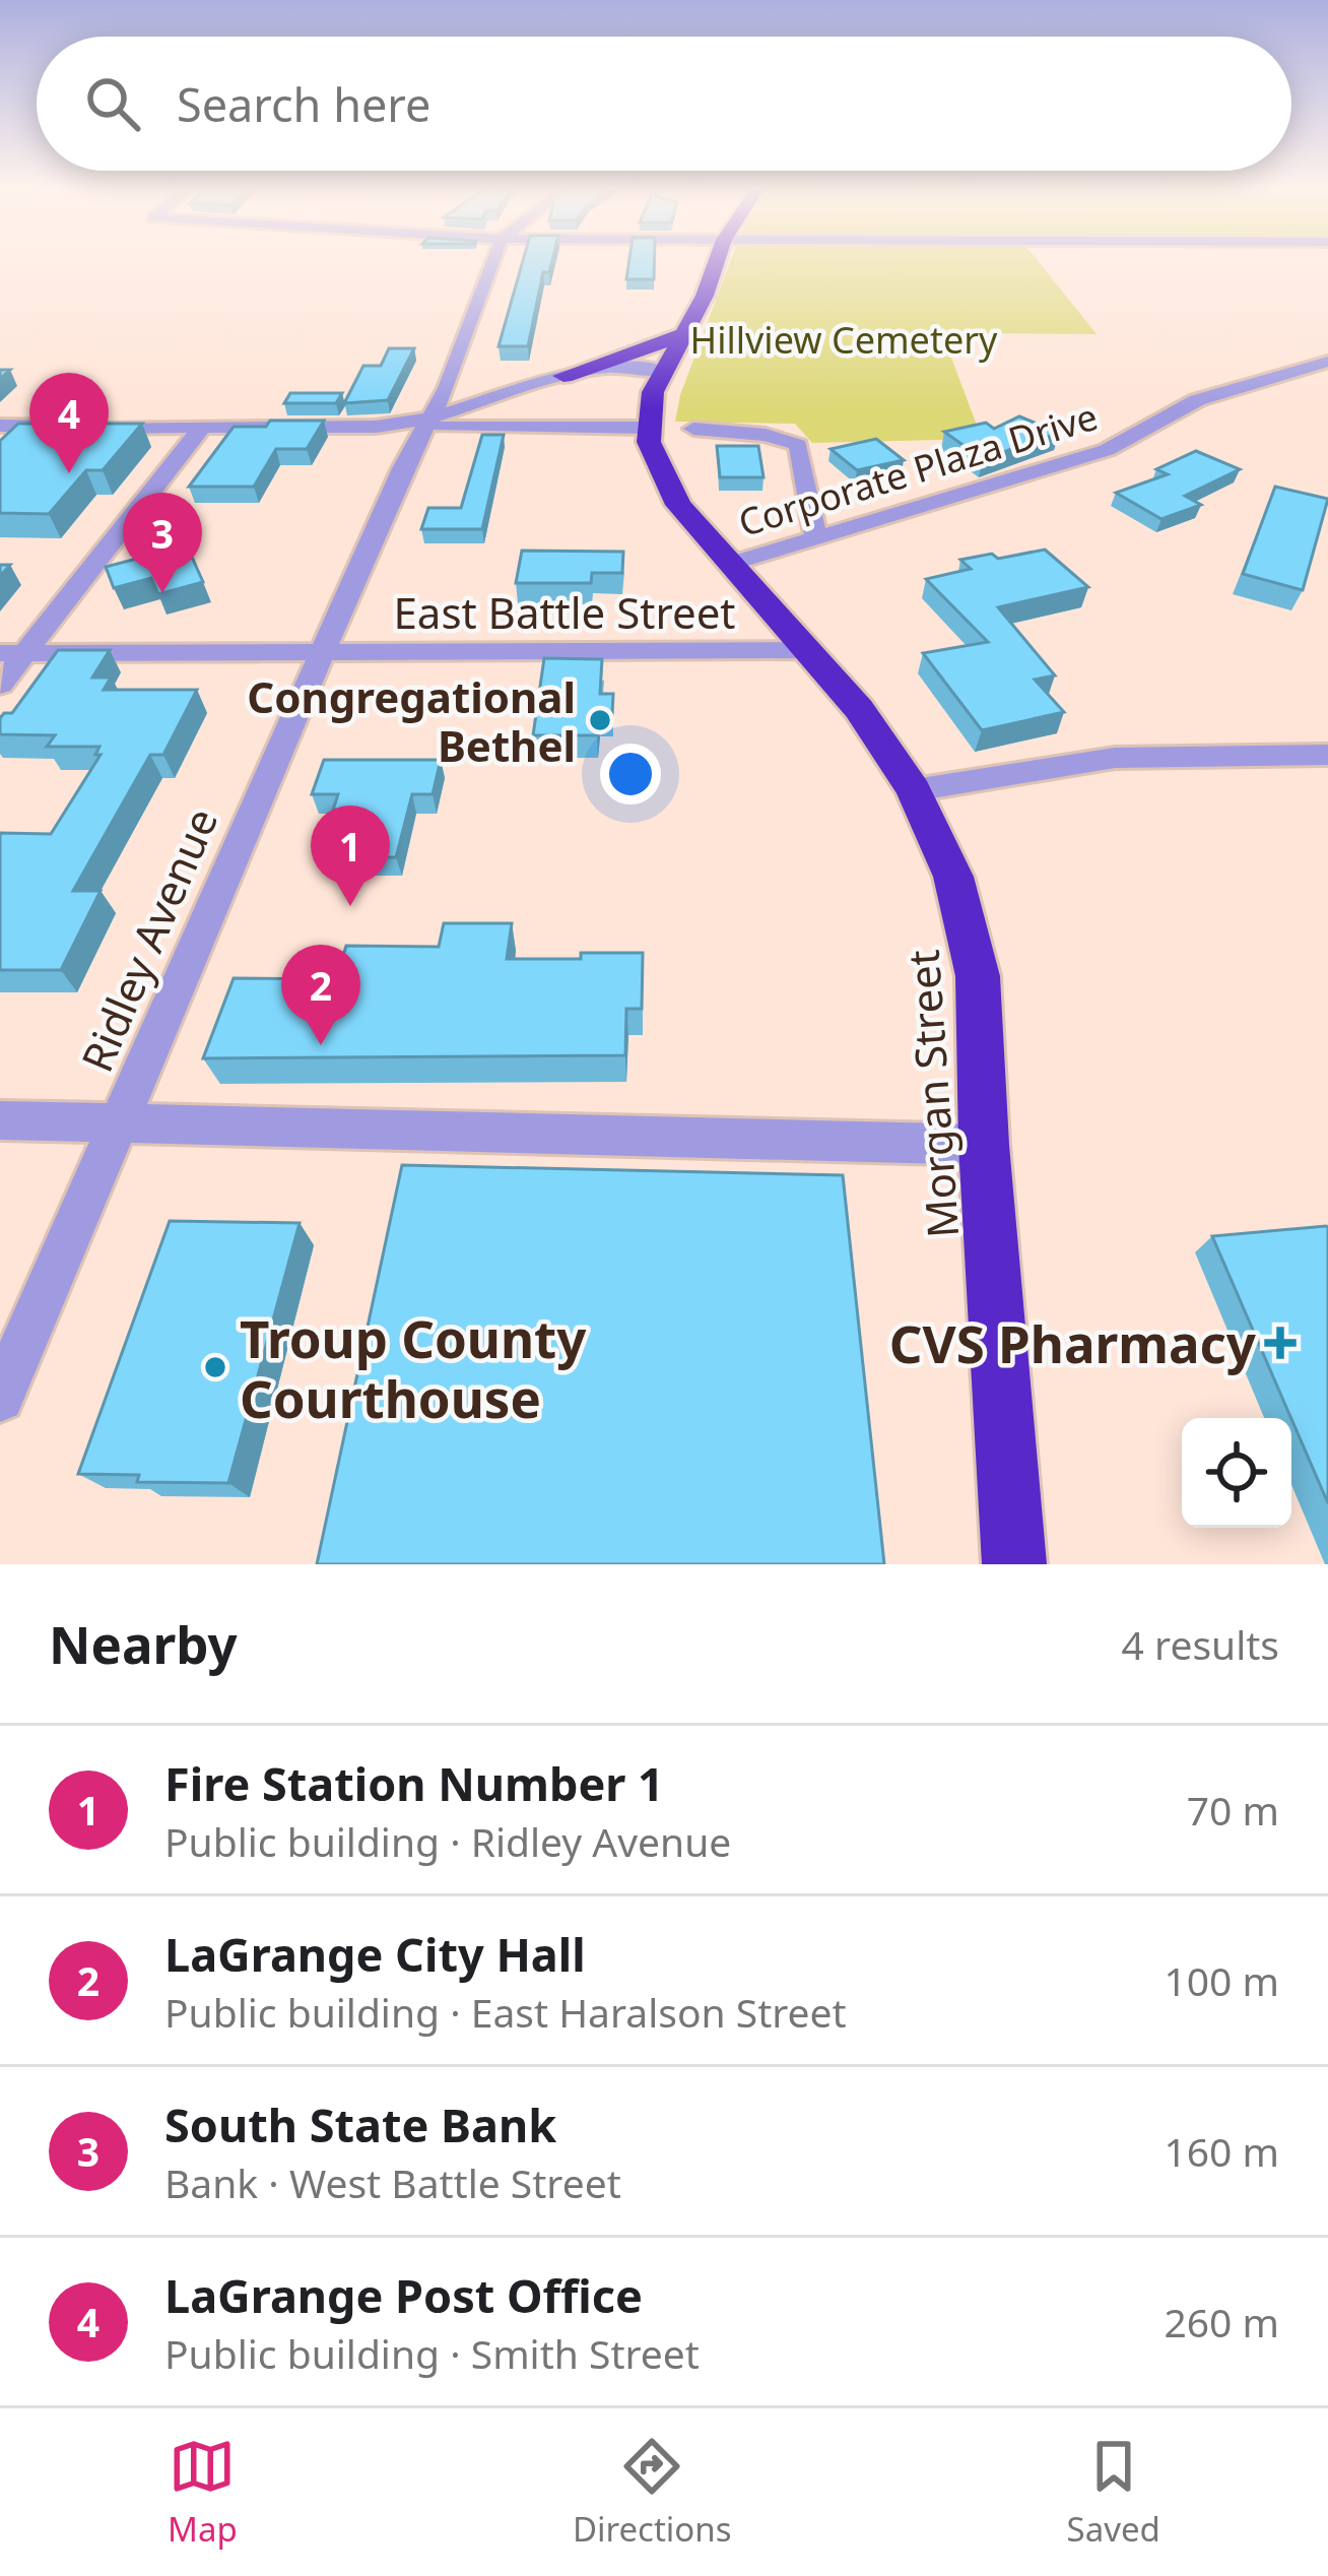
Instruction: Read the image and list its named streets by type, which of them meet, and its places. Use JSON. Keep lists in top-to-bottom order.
{
  "streets": {
    "highway": ["Morgan Street"],
    "street": ["Corporate Plaza Drive", "East Battle Street", "Ridley Avenue"]
  },
  "crossings": [
    ["Corporate Plaza Drive", "Morgan Street"],
    ["East Battle Street", "Ridley Avenue"],
    ["East Battle Street", "Morgan Street"]
  ],
  "parks": ["Hillview Cemetery"],
  "places": {
    "other": ["Congregational Bethel", "Troup County Courthouse"],
    "health": ["CVS Pharmacy"]
  },
  "page": {
    "search": "Search here",
    "pins": [
      "4",
      "3",
      "1",
      "2"
    ],
    "heading": ["Nearby", "4 results"],
    "list": [
      {
        "mark": "1",
        "name": "Fire Station Number 1",
        "note": "Public building · Ridley Avenue",
        "value": "70 m"
      },
      {
        "mark": "2",
        "name": "LaGrange City Hall",
        "note": "Public building · East Haralson Street",
        "value": "100 m"
      },
      {
        "mark": "3",
        "name": "South State Bank",
        "note": "Bank · West Battle Street",
        "value": "160 m"
      },
      {
        "mark": "4",
        "name": "LaGrange Post Office",
        "note": "Public building · Smith Street",
        "value": "260 m"
      }
    ],
    "nav": ["Map", "Directions", "Saved"]
  }
}
